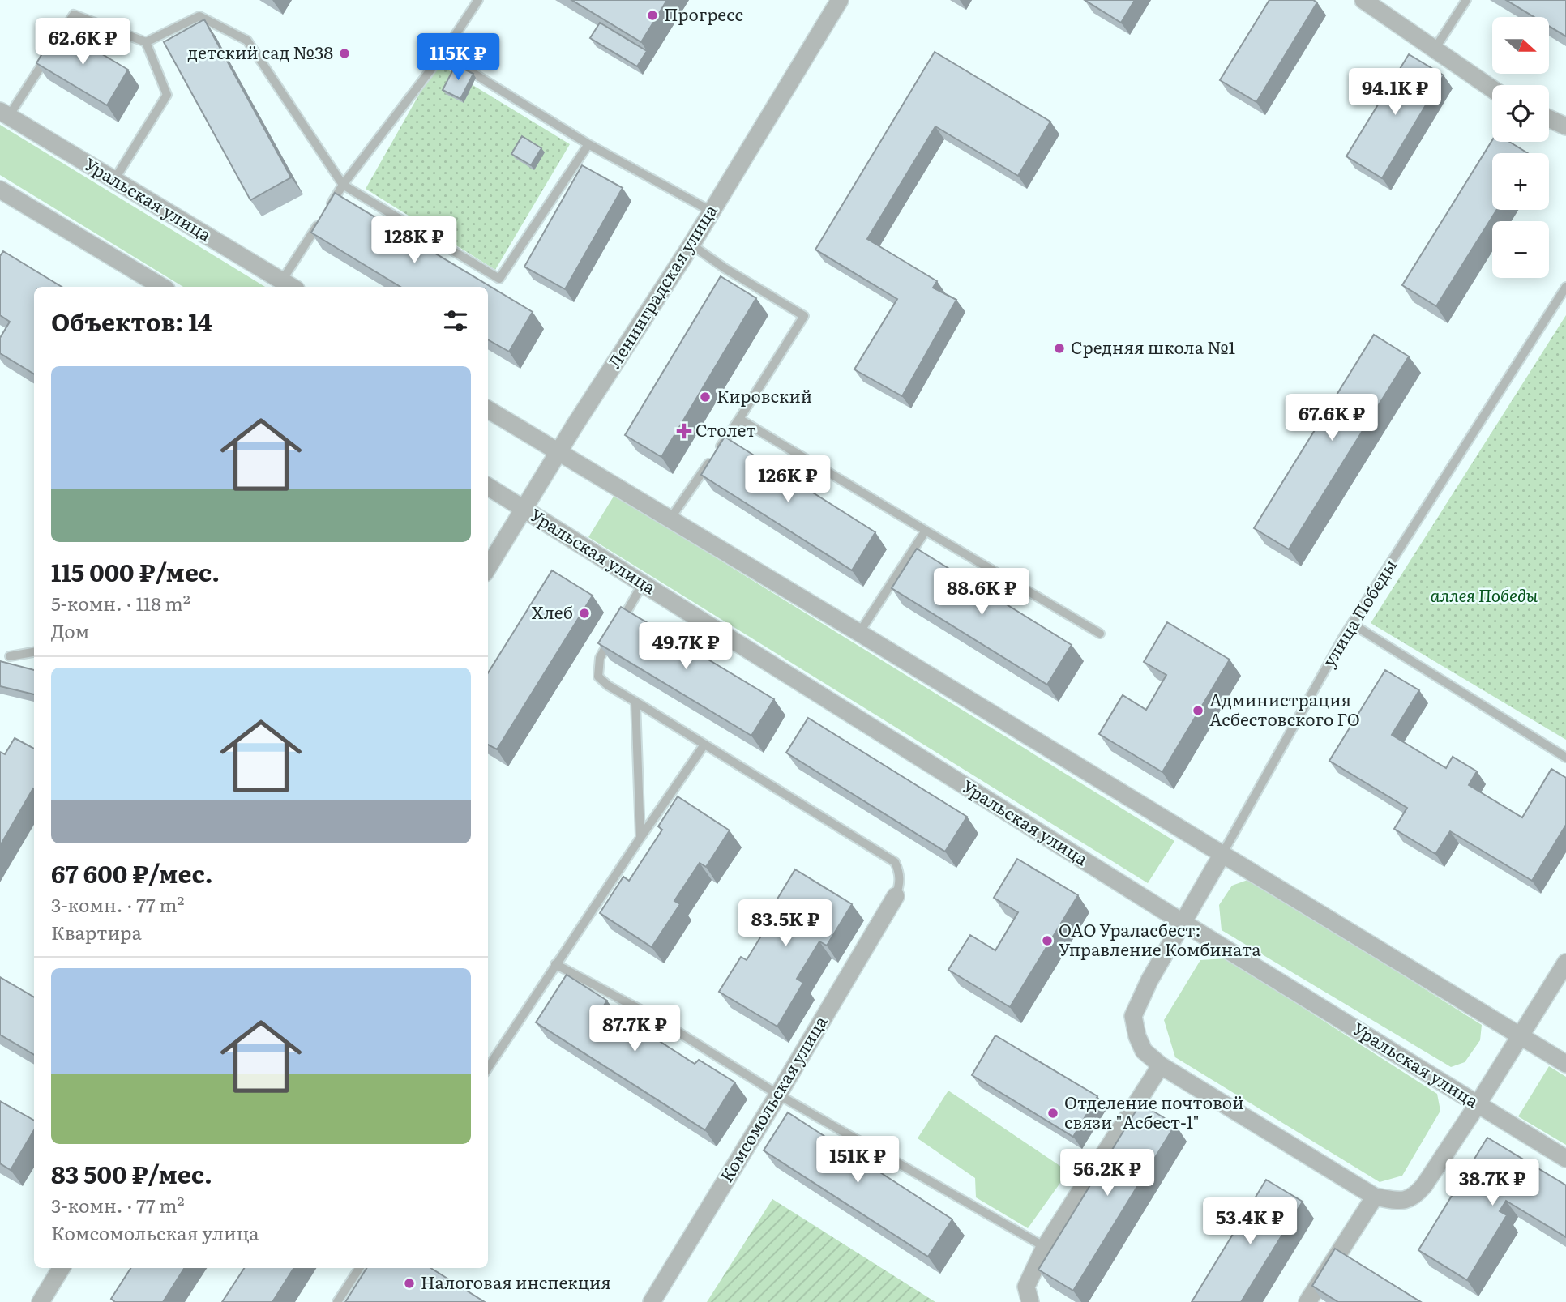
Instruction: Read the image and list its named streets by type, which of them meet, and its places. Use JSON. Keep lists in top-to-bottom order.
{
  "streets": {
    "street": [
      "Уральская улица",
      "Ленинградская улица",
      "улица Победы",
      "Комсомольская улица"
    ]
  },
  "crossings": [
    ["Уральская улица", "Ленинградская улица"],
    ["Уральская улица", "улица Победы"]
  ],
  "parks": ["аллея Победы"],
  "places": {
    "other": [
      "Прогресс",
      "детский сад №38",
      "Средняя школа №1",
      "Кировский",
      "Хлеб",
      "Администрация Асбестовского ГО",
      "ОАО Ураласбест: Управление Комбината",
      "Отделение почтовой связи \"Асбест-1\"",
      "Налоговая инспекция"
    ],
    "health": ["Столет"]
  },
  "north": "right",
  "page": {
    "map_buttons": ["+", "−"],
    "price": [
      "62.6K ₽",
      "115K ₽",
      "94.1K ₽",
      "128K ₽",
      "67.6K ₽",
      "126K ₽",
      "88.6K ₽",
      "49.7K ₽",
      "83.5K ₽",
      "87.7K ₽",
      "151K ₽",
      "56.2K ₽",
      "38.7K ₽",
      "53.4K ₽"
    ],
    "heading": "Объектов: 14",
    "list": [
      {
        "name": "115 000 ₽/мес.",
        "note": "5-комн. · 118 m² · Дом"
      },
      {
        "name": "67 600 ₽/мес.",
        "note": "3-комн. · 77 m² · Квартира"
      },
      {
        "name": "83 500 ₽/мес.",
        "note": "3-комн. · 77 m² · Комсомольская улица"
      }
    ]
  }
}
